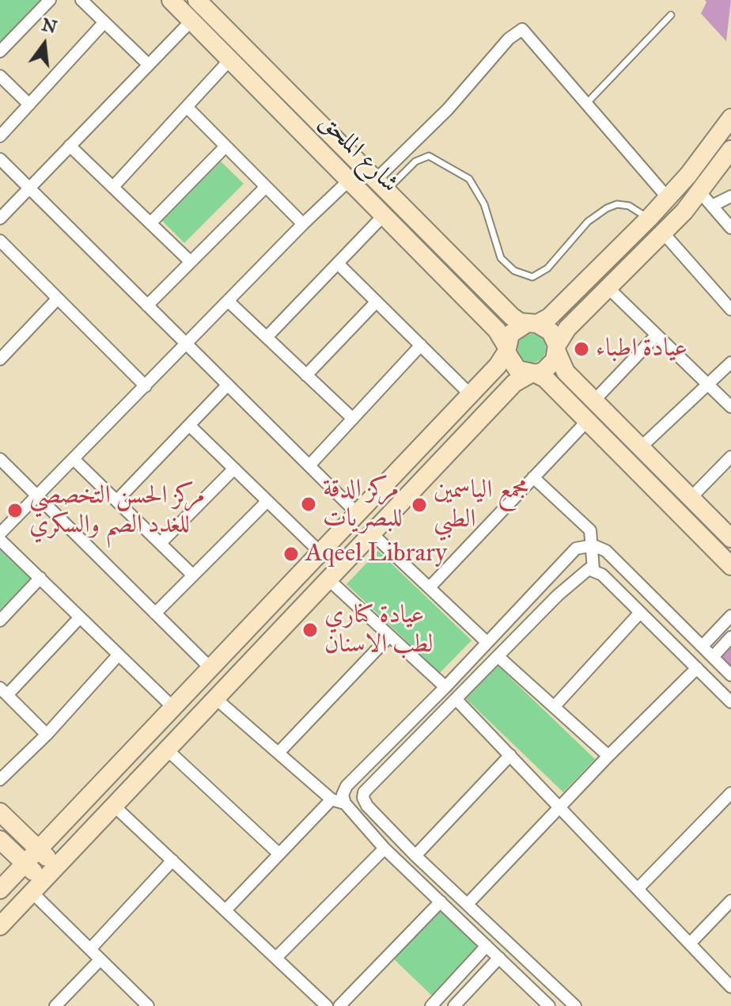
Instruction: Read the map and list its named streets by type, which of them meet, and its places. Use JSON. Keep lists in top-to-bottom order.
{
  "streets": {
    "street": ["شارع الملحق"]
  },
  "places": [
    "عيادة اطباء",
    "مركز الدقة للبصريات",
    "مجمع الياسمين الطبي",
    "مركز الحسن التخصصي للغدد الصم والسكري",
    "Aqeel Library",
    "عيادة كناري لطب الاسنان"
  ],
  "north": "top"
}
